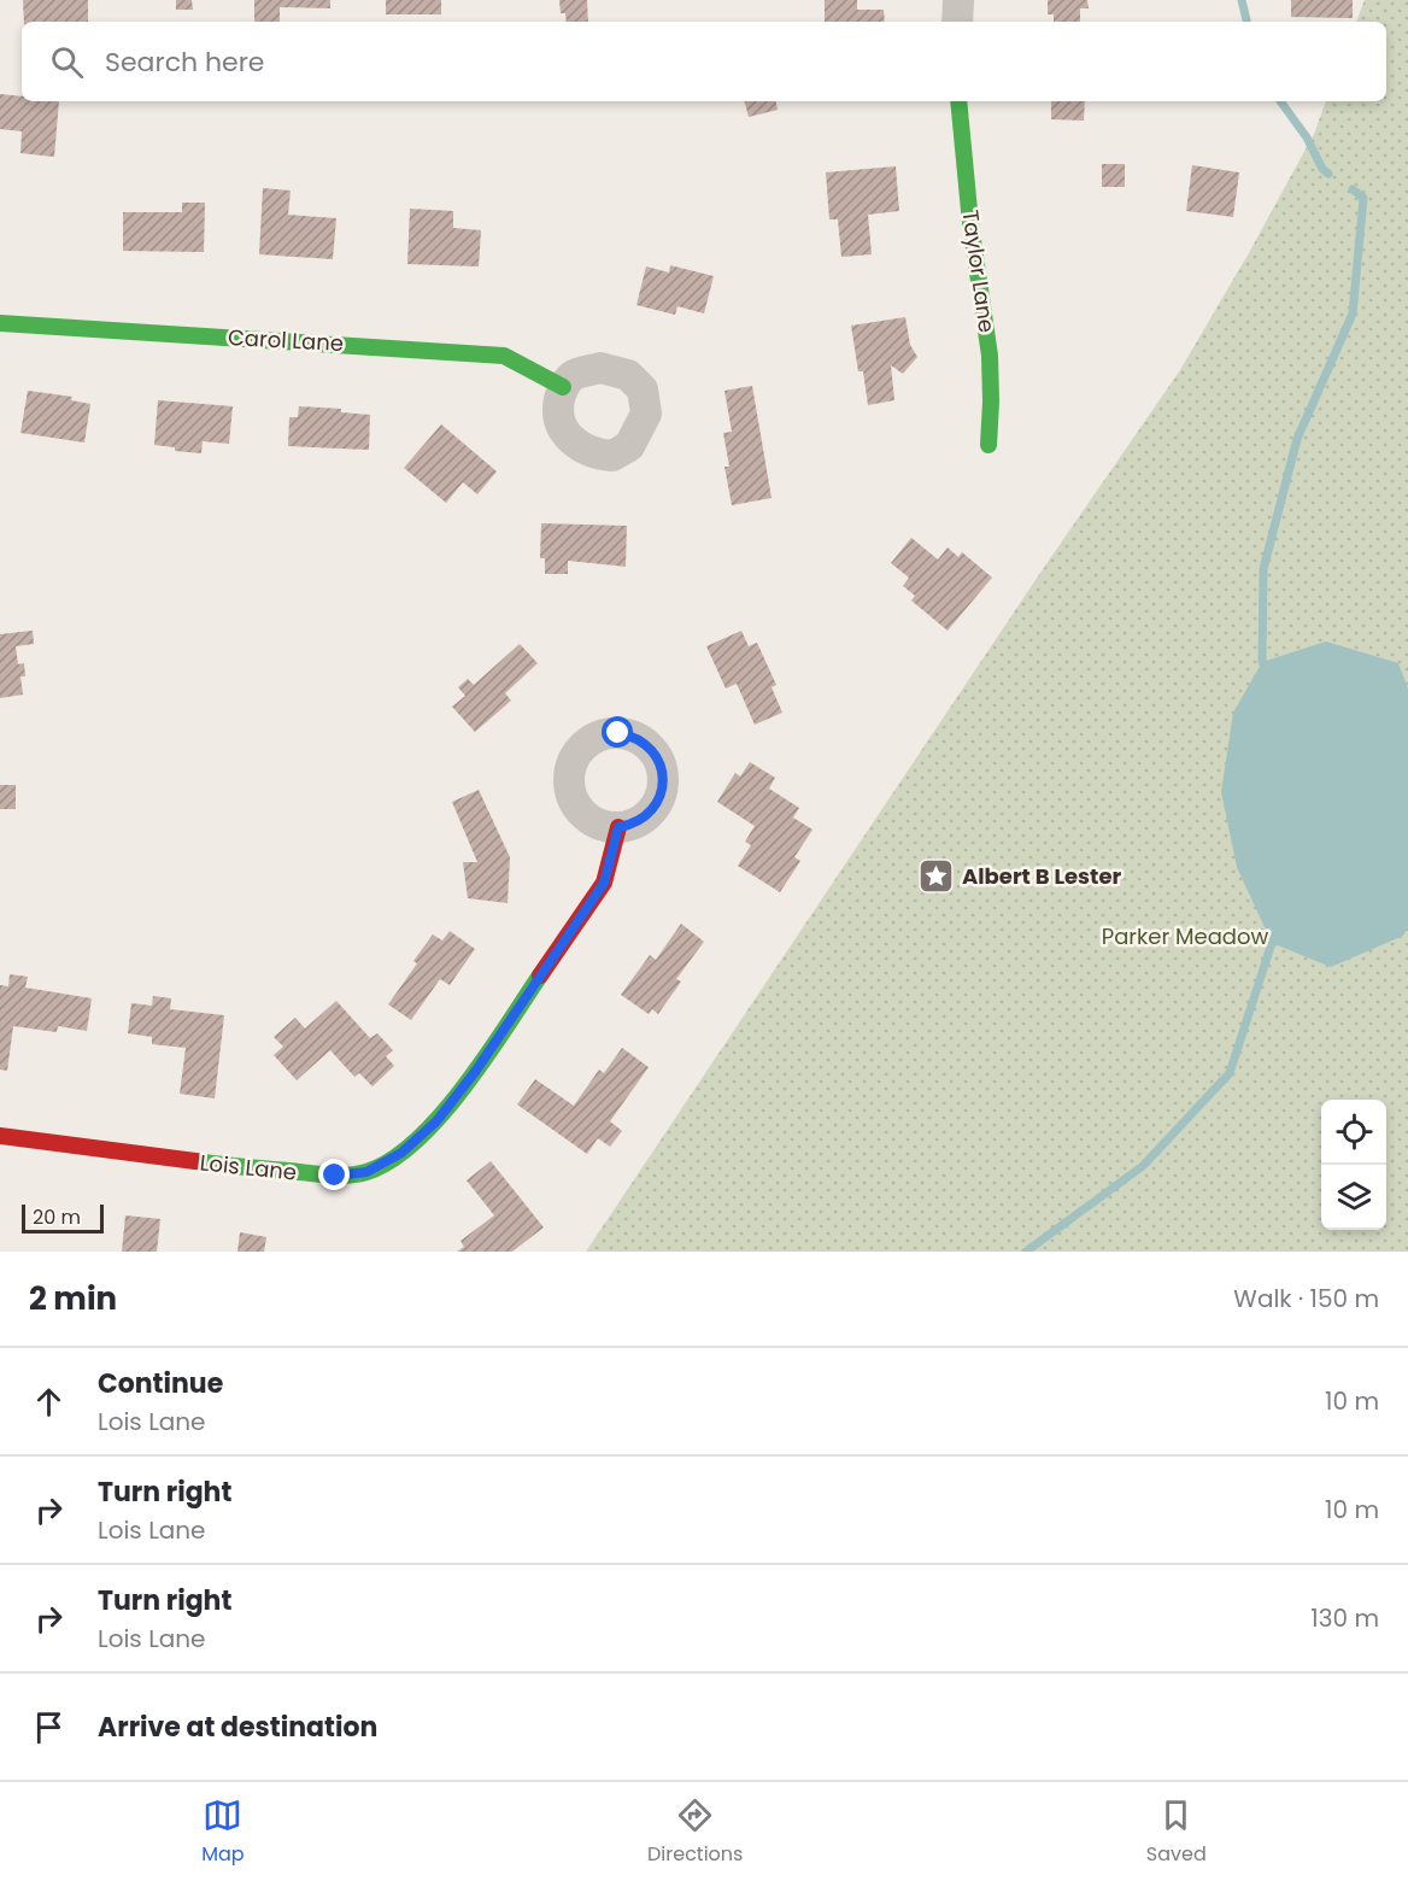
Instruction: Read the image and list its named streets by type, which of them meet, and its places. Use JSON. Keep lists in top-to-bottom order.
{
  "streets": {
    "street": ["Taylor Lane", "Carol Lane", "Lois Lane"]
  },
  "parks": ["Parker Meadow"],
  "places": {
    "place": ["Albert B Lester"]
  },
  "scale_bar": "20 m",
  "page": {
    "search": "Search here",
    "scale": "20 m",
    "heading": ["2 min", "Walk · 150 m"],
    "list": [
      ["Continue", "Lois Lane", "10 m"],
      ["Turn right", "Lois Lane", "10 m"],
      ["Turn right", "Lois Lane", "130 m"],
      "Arrive at destination"
    ],
    "nav": ["Map", "Directions", "Saved"]
  }
}
